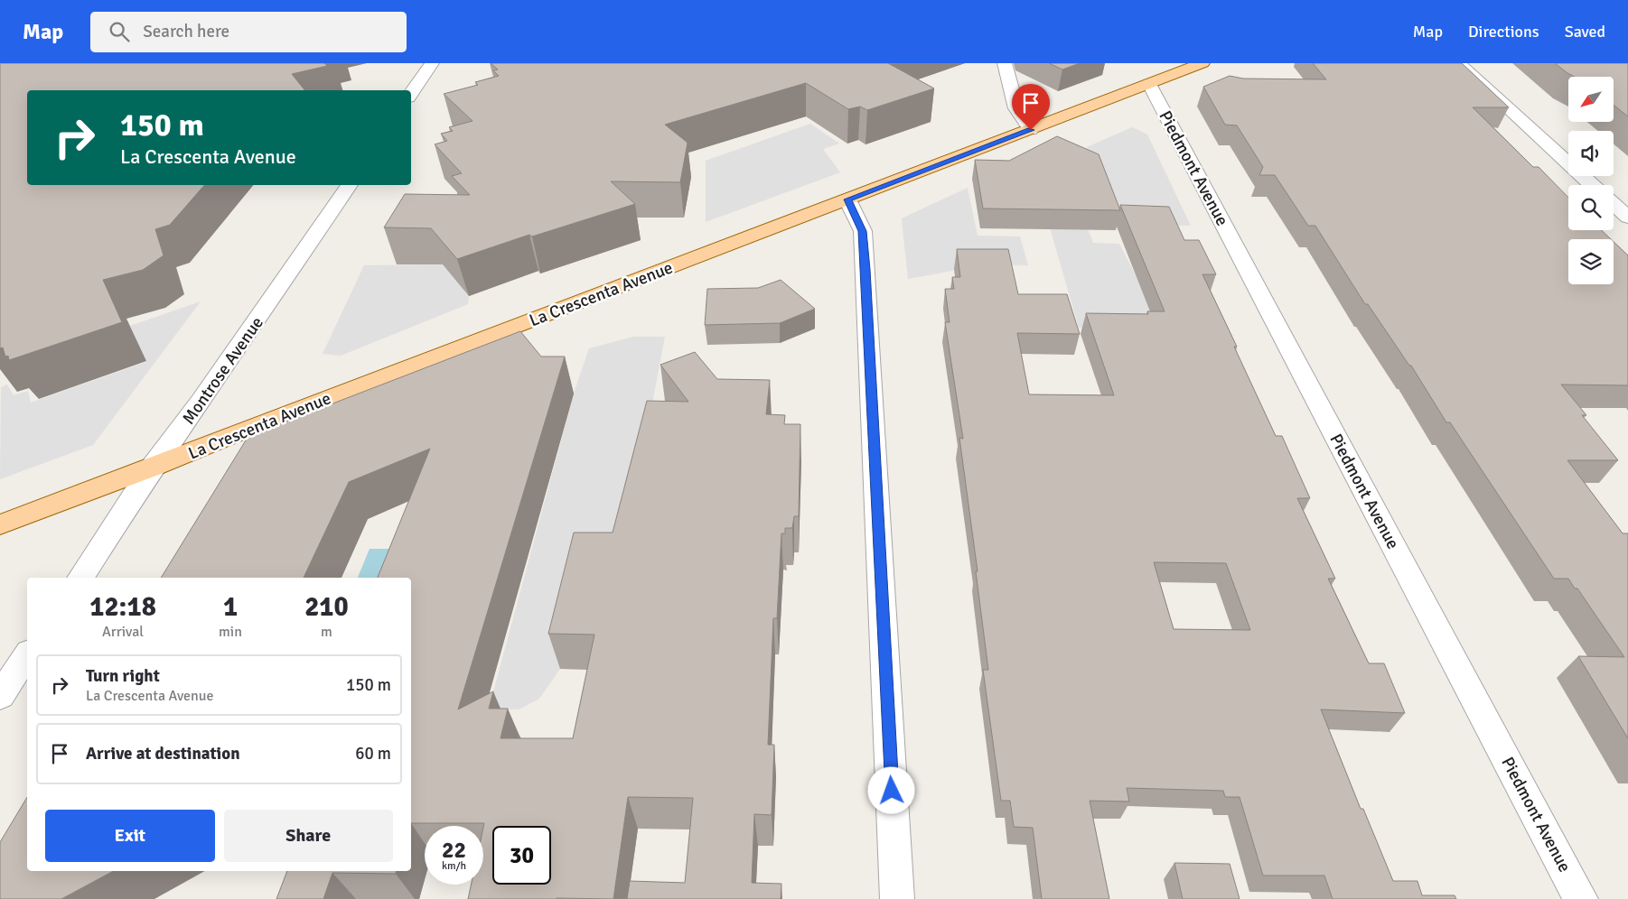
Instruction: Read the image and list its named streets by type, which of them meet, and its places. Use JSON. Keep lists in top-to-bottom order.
{
  "streets": {
    "main road": ["La Crescenta Avenue"],
    "street": ["Piedmont Avenue", "Montrose Avenue"]
  },
  "crossings": [
    ["Piedmont Avenue", "La Crescenta Avenue"],
    ["La Crescenta Avenue", "Montrose Avenue"]
  ],
  "north": "bottom left",
  "page": {
    "header": "Map",
    "search": "Search here",
    "nav": ["Map", "Directions", "Saved"],
    "turn": ["150 m", "La Crescenta Avenue"],
    "eta": [
      "12:18",
      "Arrival",
      "1",
      "min",
      "210",
      "m"
    ],
    "list": [
      {
        "name": "Turn right",
        "note": "La Crescenta Avenue",
        "value": "150 m"
      },
      {
        "name": "Arrive at destination",
        "value": "60 m"
      }
    ],
    "buttons": ["Exit", "Share"],
    "speed": "22 km/h",
    "limit": "30"
  }
}
